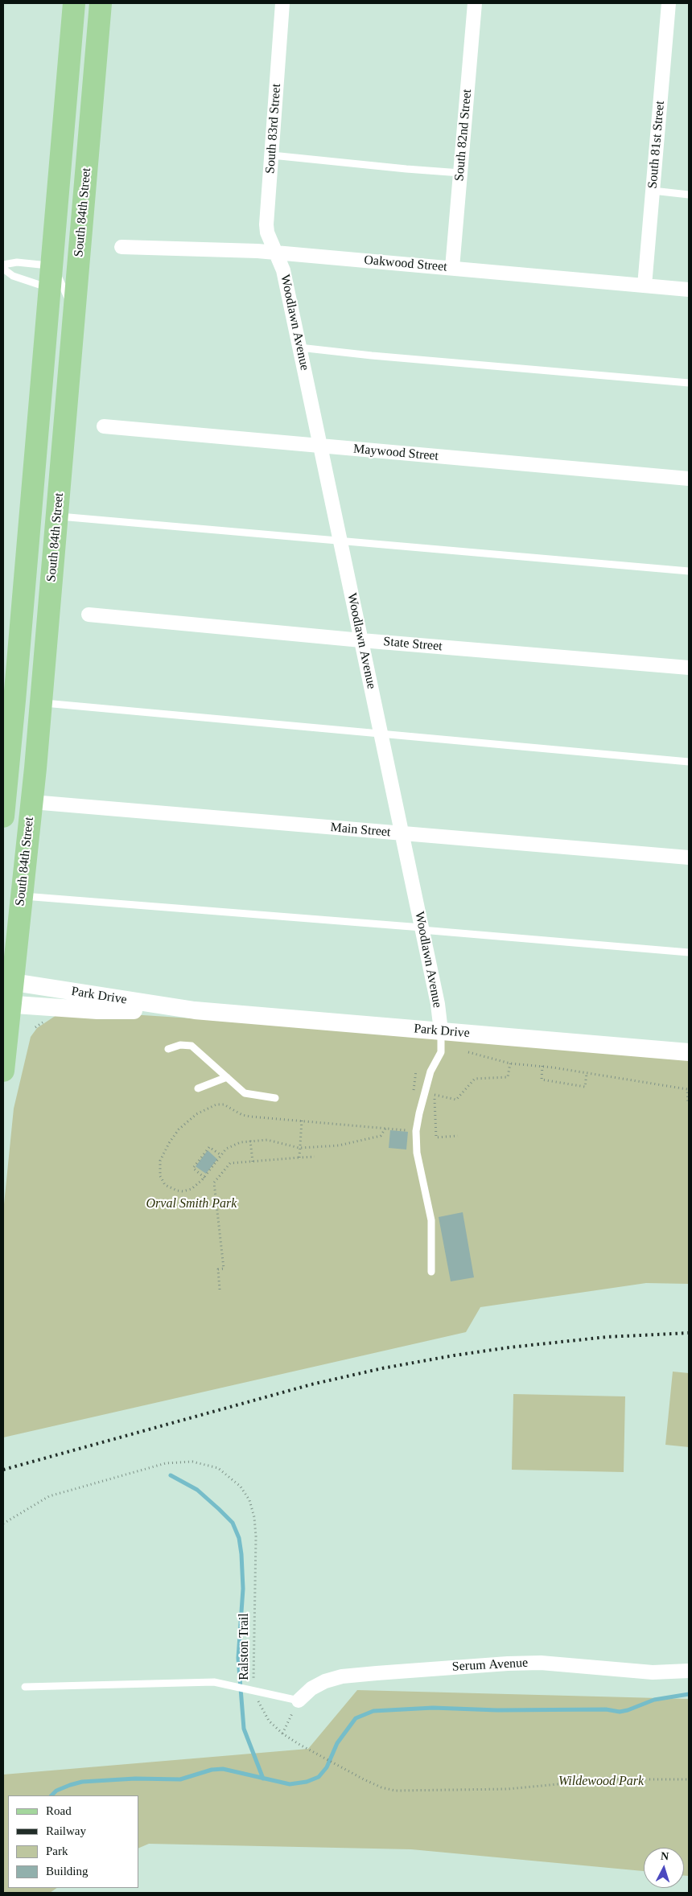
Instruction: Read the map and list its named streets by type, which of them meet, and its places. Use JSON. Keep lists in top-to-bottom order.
{
  "streets": {
    "main road": ["South 84th Street"],
    "street": [
      "South 83rd Street",
      "South 82nd Street",
      "South 81st Street",
      "Oakwood Street",
      "Woodlawn Avenue",
      "Maywood Street",
      "State Street",
      "Main Street",
      "Park Drive",
      "Serum Avenue"
    ],
    "path": ["Ralston Trail"]
  },
  "crossings": [
    ["South 83rd Street", "Oakwood Street"],
    ["South 83rd Street", "Woodlawn Avenue"],
    ["South 82nd Street", "Oakwood Street"],
    ["South 81st Street", "Oakwood Street"],
    ["South 84th Street", "Main Street"],
    ["South 84th Street", "Park Drive"],
    ["Oakwood Street", "Woodlawn Avenue"],
    ["Woodlawn Avenue", "Maywood Street"],
    ["Woodlawn Avenue", "State Street"],
    ["Woodlawn Avenue", "Main Street"],
    ["Woodlawn Avenue", "Park Drive"]
  ],
  "parks": ["Orval Smith Park", "Wildewood Park"],
  "legend": [
    "Road",
    "Railway",
    "Park",
    "Building"
  ],
  "north": "top"
}
